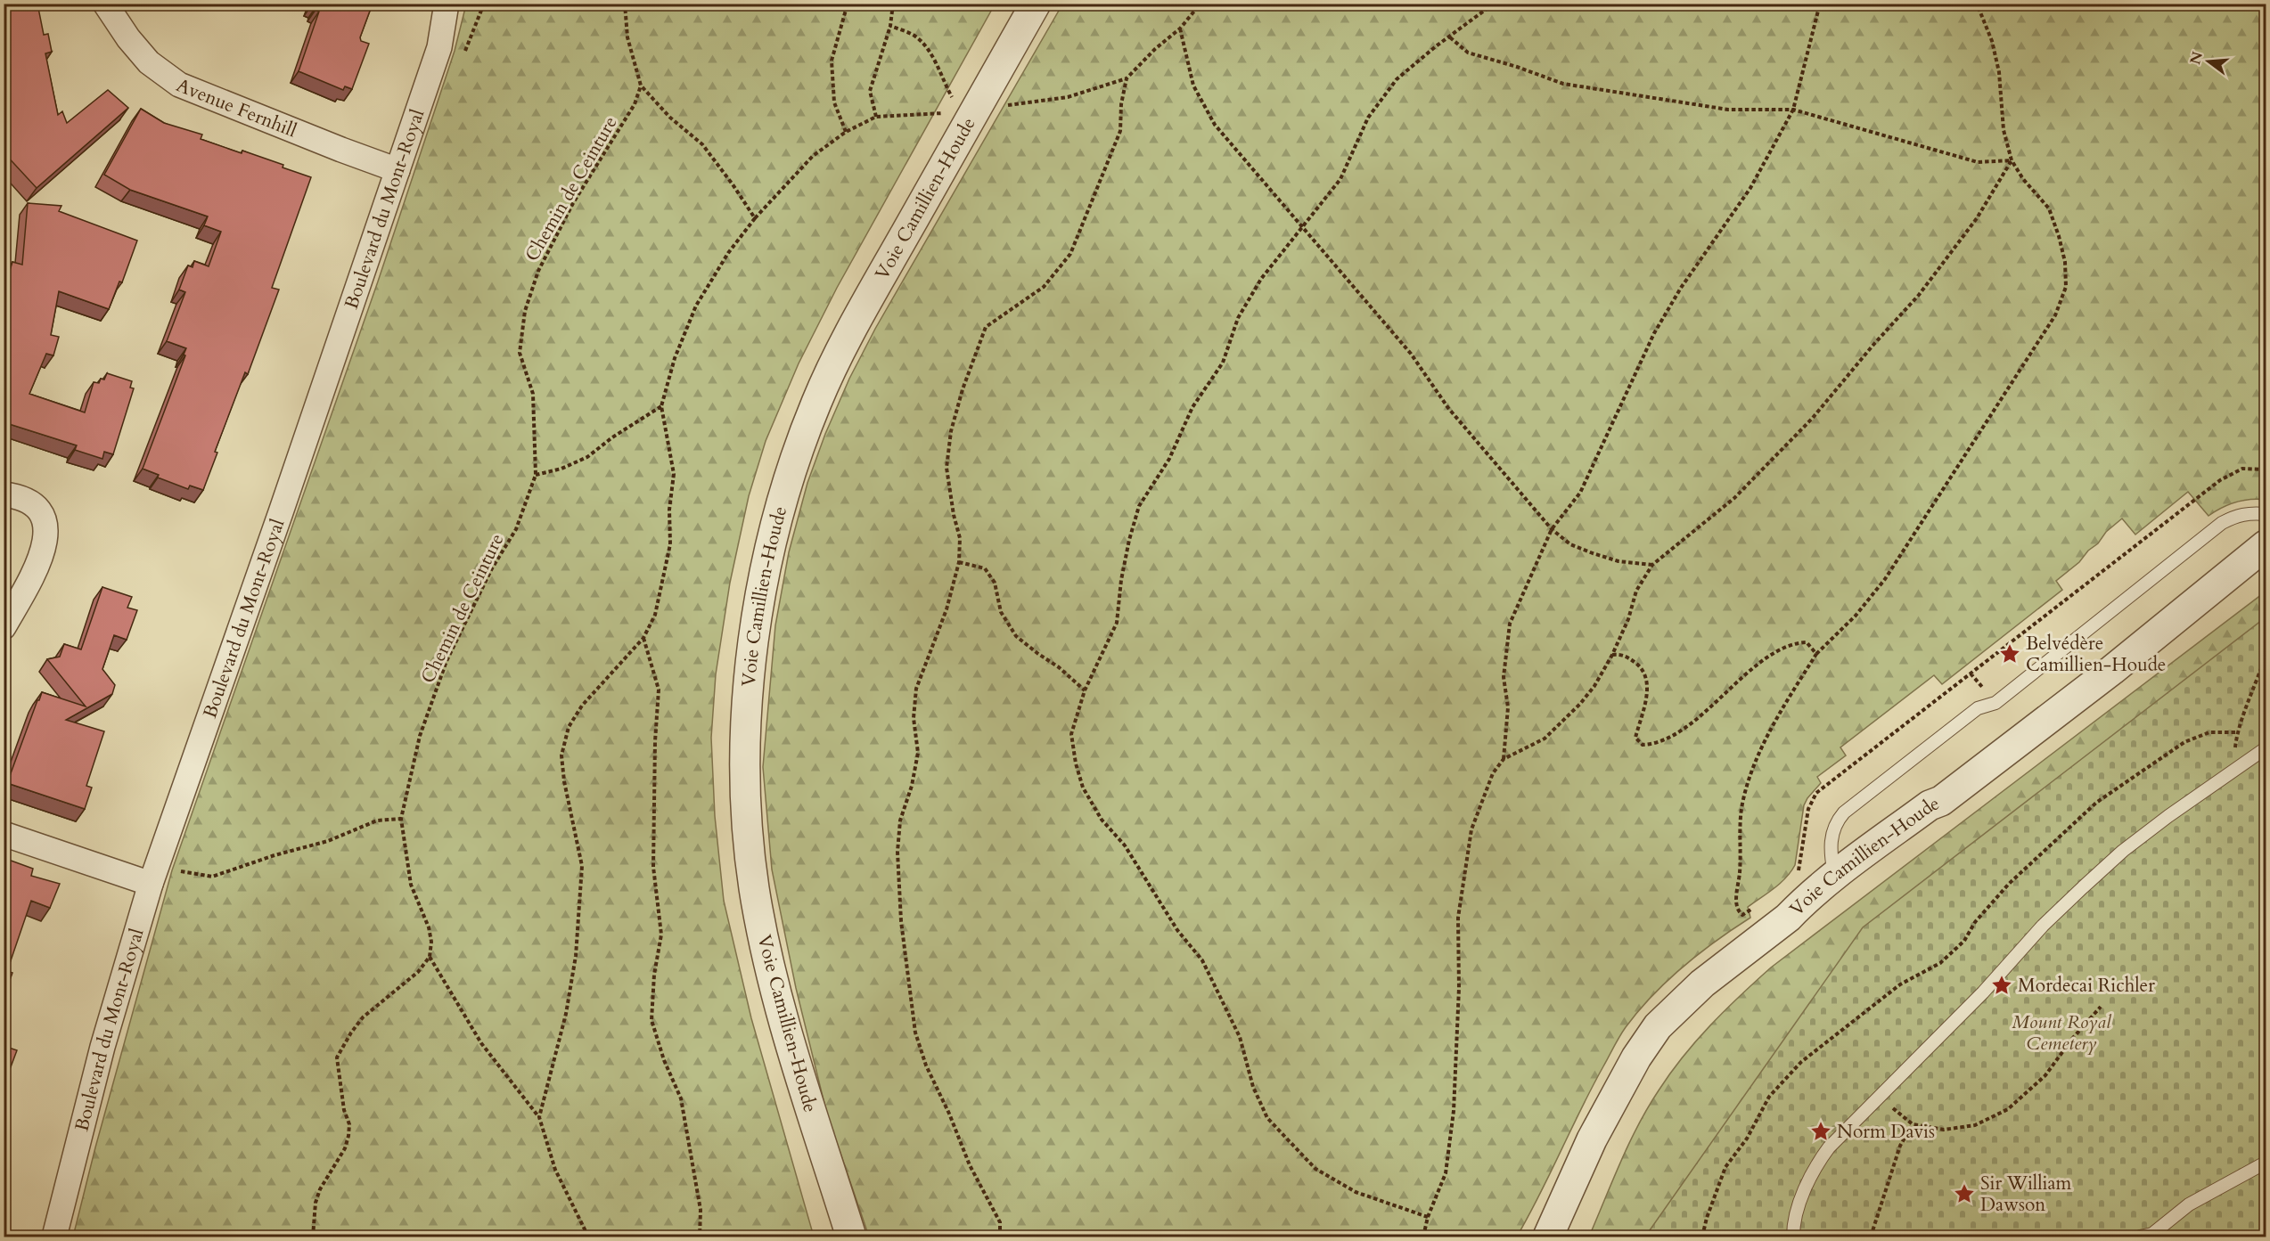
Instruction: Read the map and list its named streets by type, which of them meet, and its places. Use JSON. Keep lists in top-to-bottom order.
{
  "streets": {
    "street": ["Avenue Fernhill", "Voie Camillien-Houde", "Boulevard du Mont-Royal"],
    "path": ["Chemin de Ceinture"]
  },
  "crossings": [
    ["Avenue Fernhill", "Boulevard du Mont-Royal"]
  ],
  "parks": ["Mount Royal Cemetery"],
  "places": {
    "place": [
      "Belvédère Camillien-Houde",
      "Mordecai Richler",
      "Norm Davis",
      "Sir William Dawson"
    ]
  },
  "north": "left"
}
